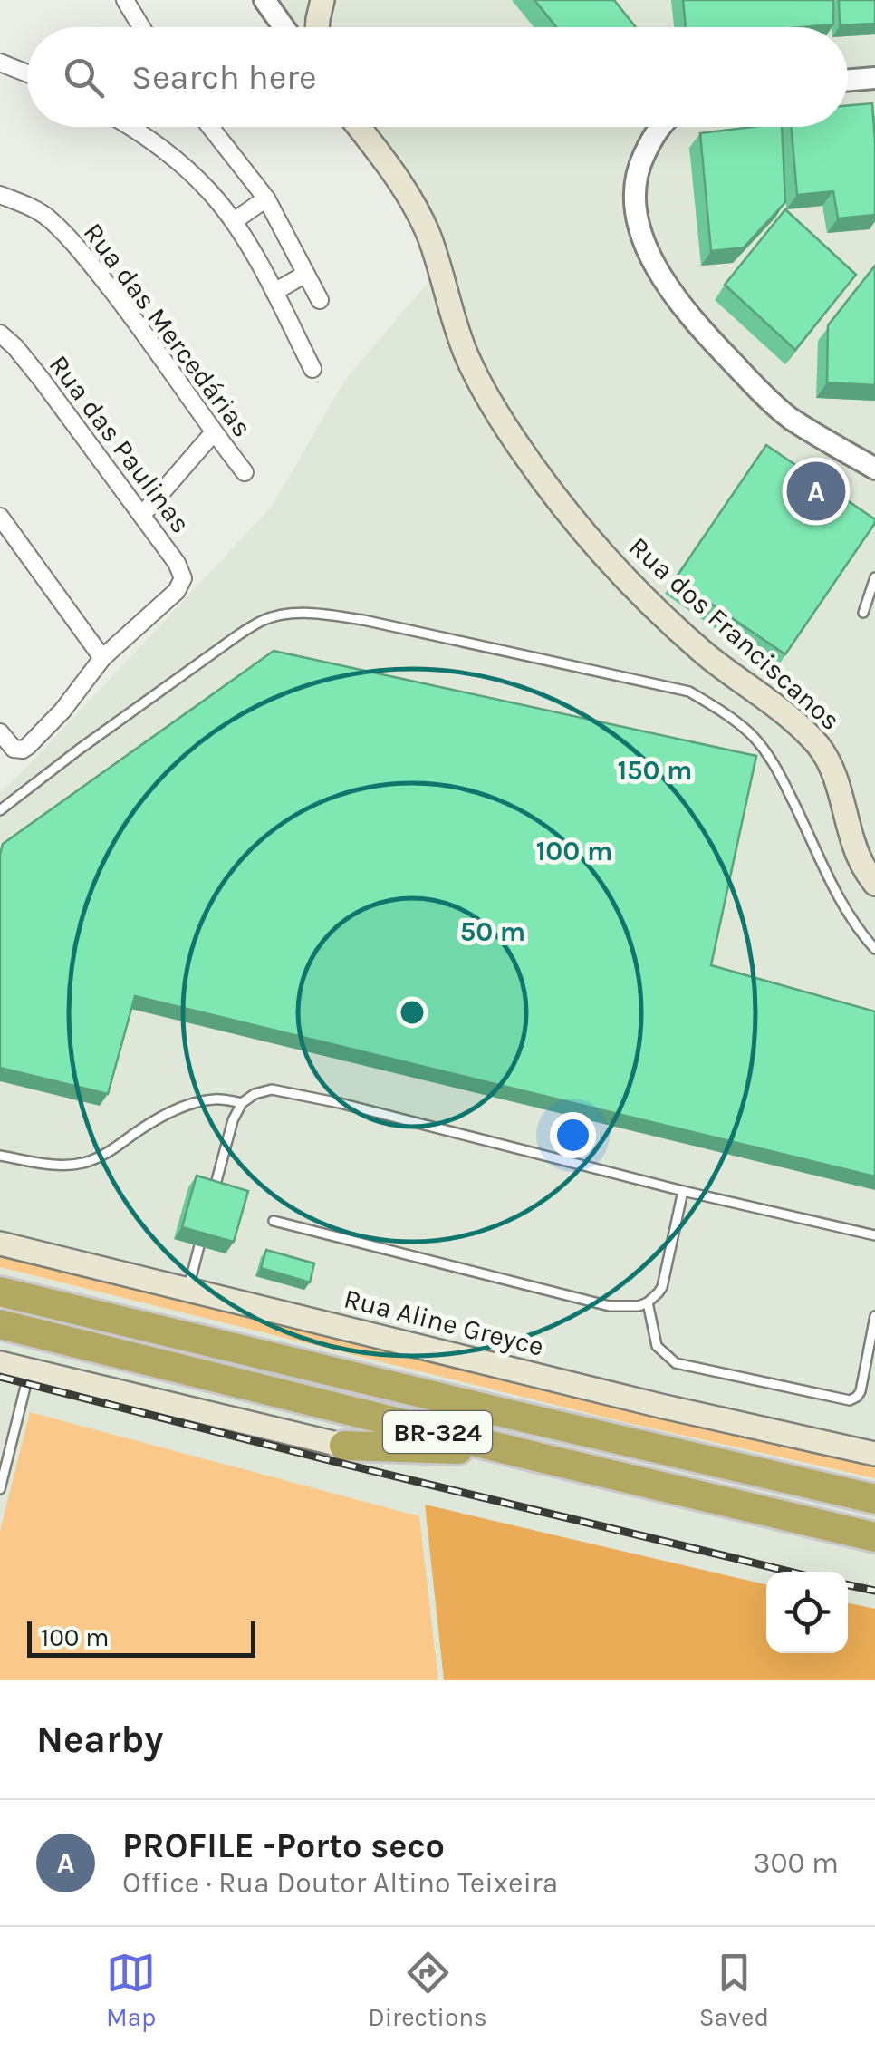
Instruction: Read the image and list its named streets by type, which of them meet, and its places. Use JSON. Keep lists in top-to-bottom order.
{
  "streets": {
    "highway": ["BR-324"],
    "main road": ["Rua dos Franciscanos", "Rua Aline Greyce"],
    "street": ["Rua das Mercedárias", "Rua das Paulinas"]
  },
  "scale_bar": "100 m",
  "page": {
    "search": "Search here",
    "pins": "A",
    "scale": "100 m",
    "heading": "Nearby",
    "list": [
      {
        "mark": "A",
        "name": "PROFILE -Porto seco",
        "note": "Office · Rua Doutor Altino Teixeira",
        "value": "300 m"
      }
    ],
    "nav": ["Map", "Directions", "Saved"]
  },
  "rings": ["150 m", "100 m", "50 m"]
}
